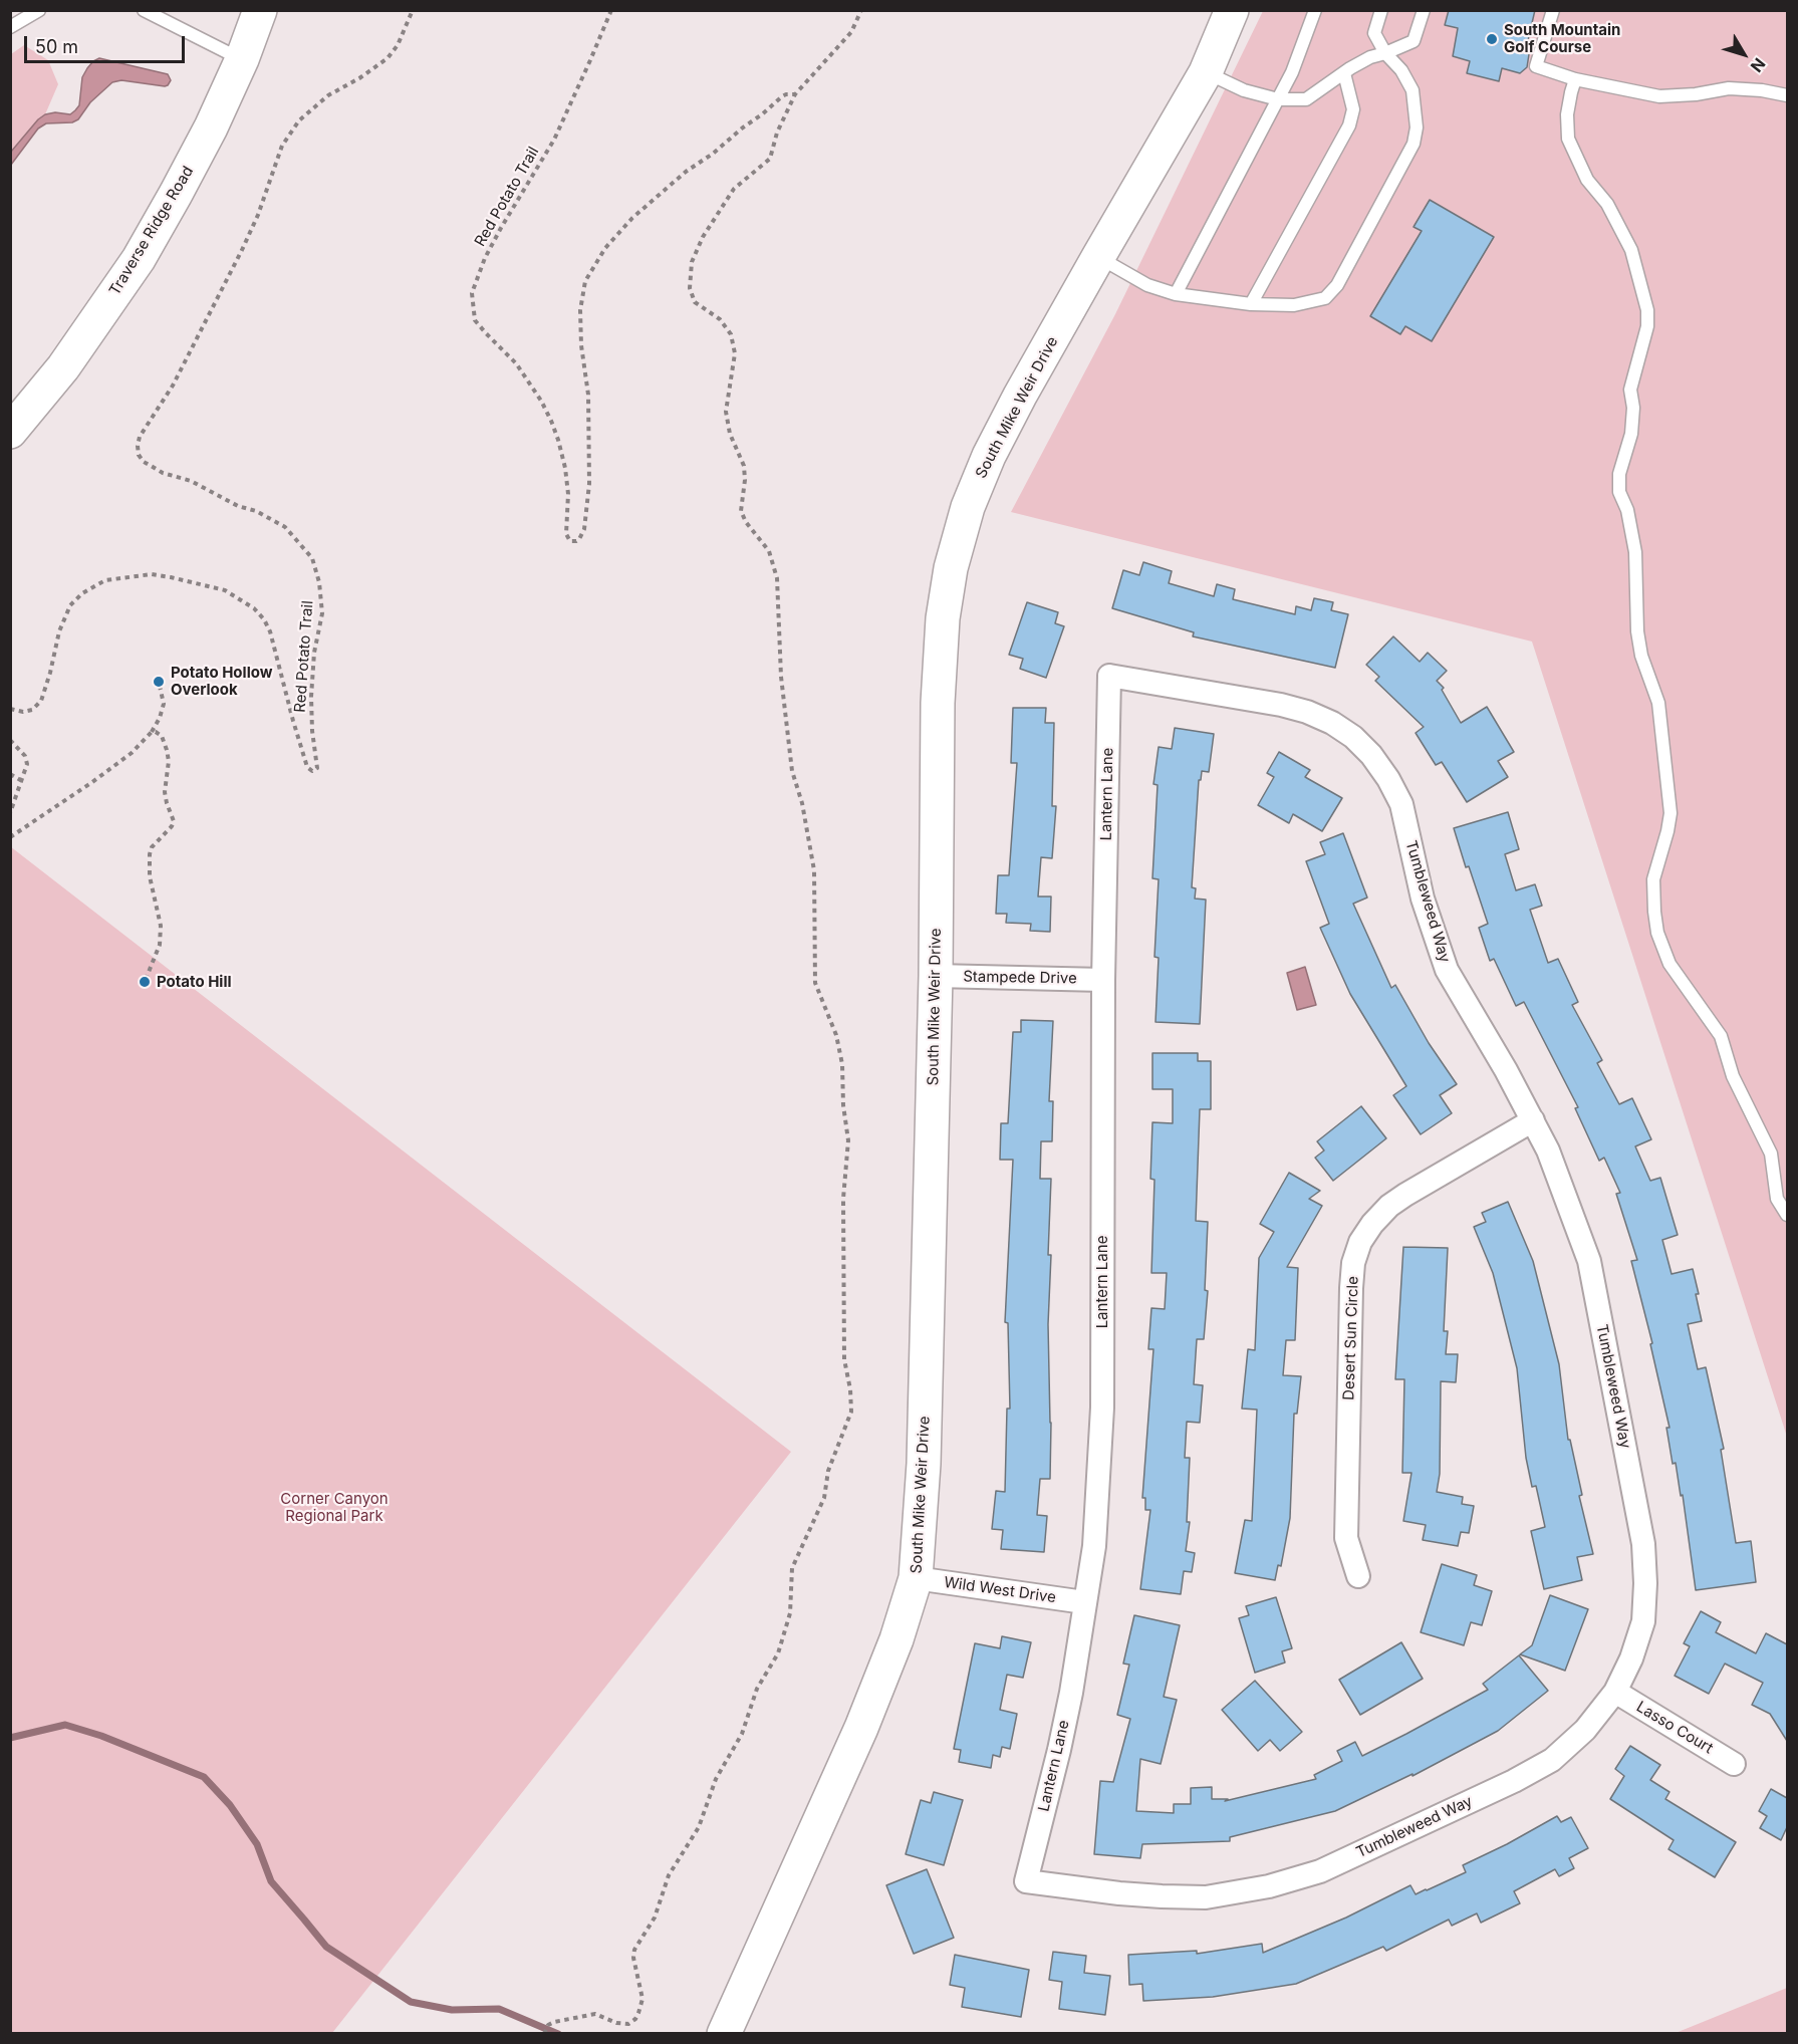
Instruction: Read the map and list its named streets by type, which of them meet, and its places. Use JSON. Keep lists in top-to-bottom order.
{
  "streets": {
    "street": [
      "Traverse Ridge Road",
      "South Mike Weir Drive",
      "Lantern Lane",
      "Tumbleweed Way",
      "Stampede Drive",
      "Desert Sun Circle",
      "Wild West Drive",
      "Lasso Court"
    ],
    "path": ["Red Potato Trail"]
  },
  "crossings": [
    ["South Mike Weir Drive", "Stampede Drive"],
    ["South Mike Weir Drive", "Wild West Drive"],
    ["Lantern Lane", "Tumbleweed Way"],
    ["Lantern Lane", "Stampede Drive"],
    ["Lantern Lane", "Wild West Drive"],
    ["Tumbleweed Way", "Desert Sun Circle"],
    ["Tumbleweed Way", "Lasso Court"]
  ],
  "parks": ["Corner Canyon Regional Park"],
  "places": ["South Mountain Golf Course", "Potato Hollow Overlook", "Potato Hill"],
  "scale_bar": "50 m",
  "north": "bottom right"
}
